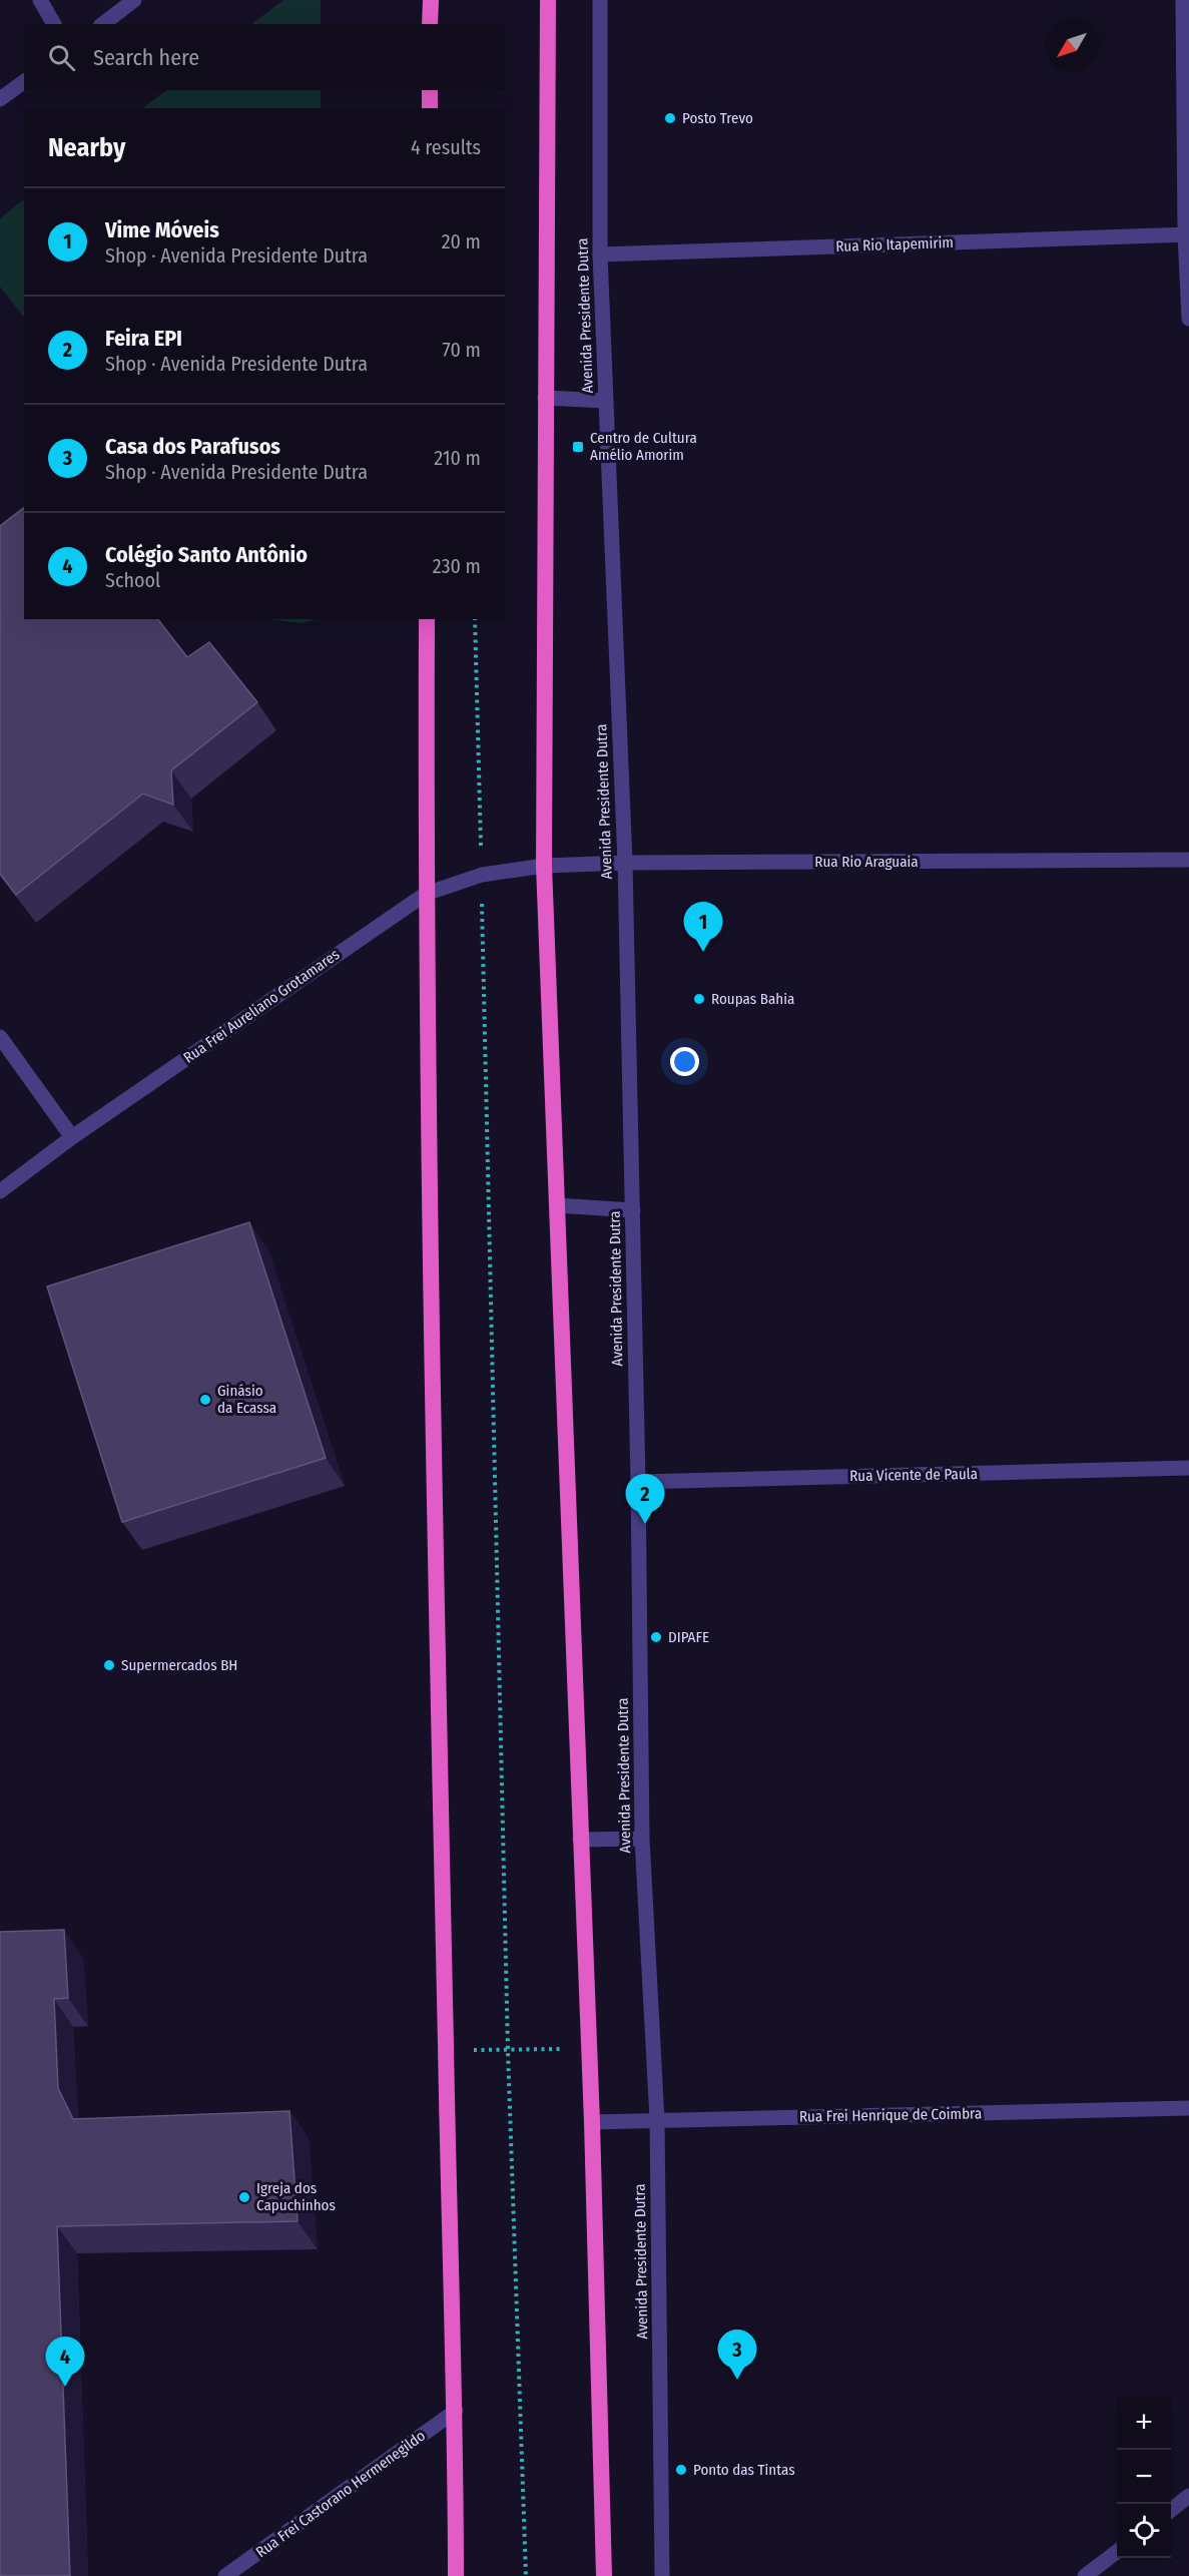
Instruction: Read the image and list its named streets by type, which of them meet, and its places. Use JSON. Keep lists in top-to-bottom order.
{
  "streets": {
    "street": [
      "Rua Rio Itapemirim",
      "Avenida Presidente Dutra",
      "Rua Rio Araguaia",
      "Rua Frei Aureliano Grotamares",
      "Rua Vicente de Paula",
      "Rua Frei Henrique de Coimbra",
      "Rua Frei Castorano Hermenegildo"
    ]
  },
  "crossings": [
    ["Rua Rio Itapemirim", "Avenida Presidente Dutra"],
    ["Avenida Presidente Dutra", "Rua Rio Araguaia"],
    ["Avenida Presidente Dutra", "Rua Vicente de Paula"],
    ["Avenida Presidente Dutra", "Rua Frei Henrique de Coimbra"],
    ["Rua Rio Araguaia", "Rua Frei Aureliano Grotamares"]
  ],
  "places": {
    "other": [
      "Posto Trevo",
      "Roupas Bahia",
      "Ginásio da Ecassa",
      "DIPAFE",
      "Supermercados BH",
      "Igreja dos Capuchinhos",
      "Ponto das Tintas"
    ],
    "transit": ["Centro de Cultura Amélio Amorim"]
  },
  "north": "bottom left",
  "page": {
    "search": "Search here",
    "heading": ["Nearby", "4 results"],
    "list": [
      {
        "mark": "1",
        "name": "Vime Móveis",
        "note": "Shop · Avenida Presidente Dutra",
        "value": "20 m"
      },
      {
        "mark": "2",
        "name": "Feira EPI",
        "note": "Shop · Avenida Presidente Dutra",
        "value": "70 m"
      },
      {
        "mark": "3",
        "name": "Casa dos Parafusos",
        "note": "Shop · Avenida Presidente Dutra",
        "value": "210 m"
      },
      {
        "mark": "4",
        "name": "Colégio Santo Antônio",
        "note": "School",
        "value": "230 m"
      }
    ],
    "pins": [
      "1",
      "2",
      "3",
      "4"
    ],
    "map_buttons": ["+", "−"]
  }
}
